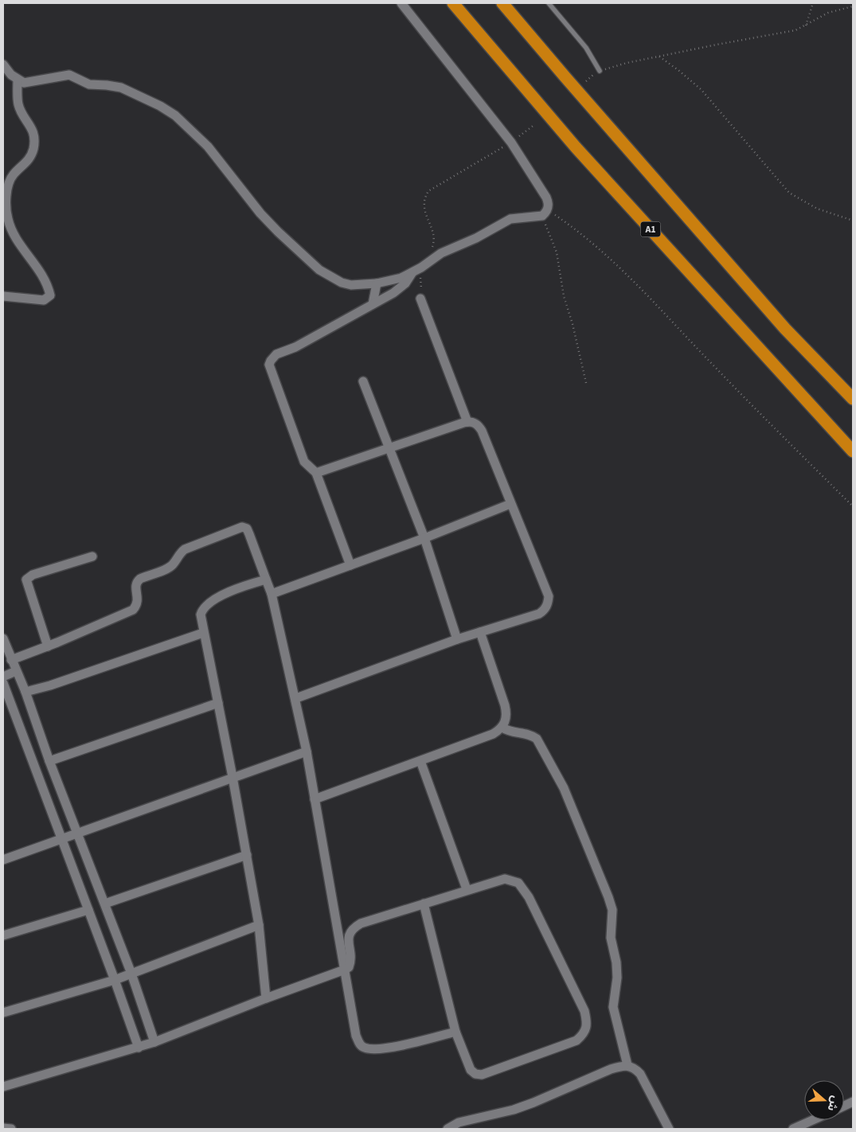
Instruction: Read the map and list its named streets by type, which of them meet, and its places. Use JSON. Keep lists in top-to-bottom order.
{
  "streets": {
    "highway": ["A1"]
  },
  "north": "right"
}
